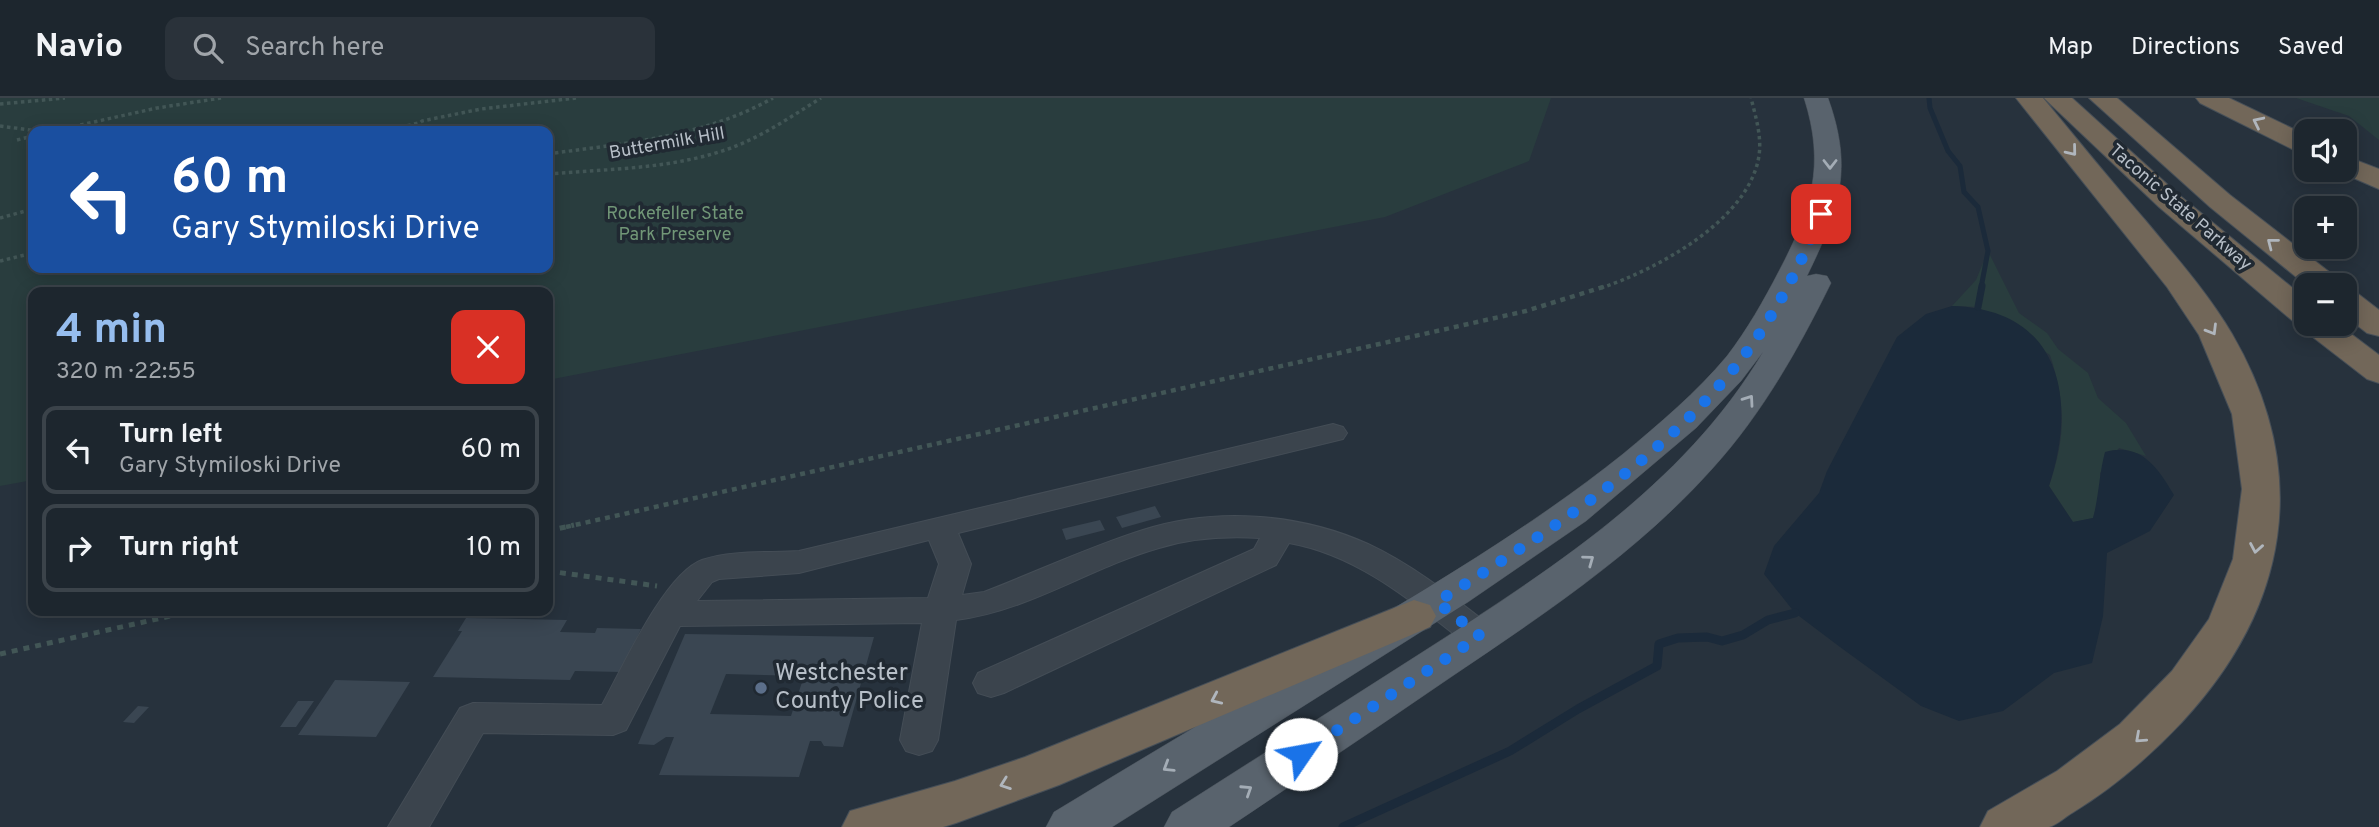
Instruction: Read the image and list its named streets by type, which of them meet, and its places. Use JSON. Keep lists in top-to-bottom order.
{
  "streets": {
    "highway": ["Taconic State Parkway"],
    "path": ["Buttermilk Hill"]
  },
  "parks": ["Rockefeller State Park Preserve"],
  "places": ["Westchester County Police"],
  "page": {
    "header": "Navio",
    "search": "Search here",
    "nav": ["Map", "Directions", "Saved"],
    "map_buttons": ["+", "−"],
    "turn": ["60 m", "Gary Stymiloski Drive"],
    "heading": ["4 min", "320 m · 22:55"],
    "list": [
      {
        "name": "Turn left",
        "note": "Gary Stymiloski Drive",
        "value": "60 m"
      },
      {
        "name": "Turn right",
        "value": "10 m"
      }
    ]
  }
}
